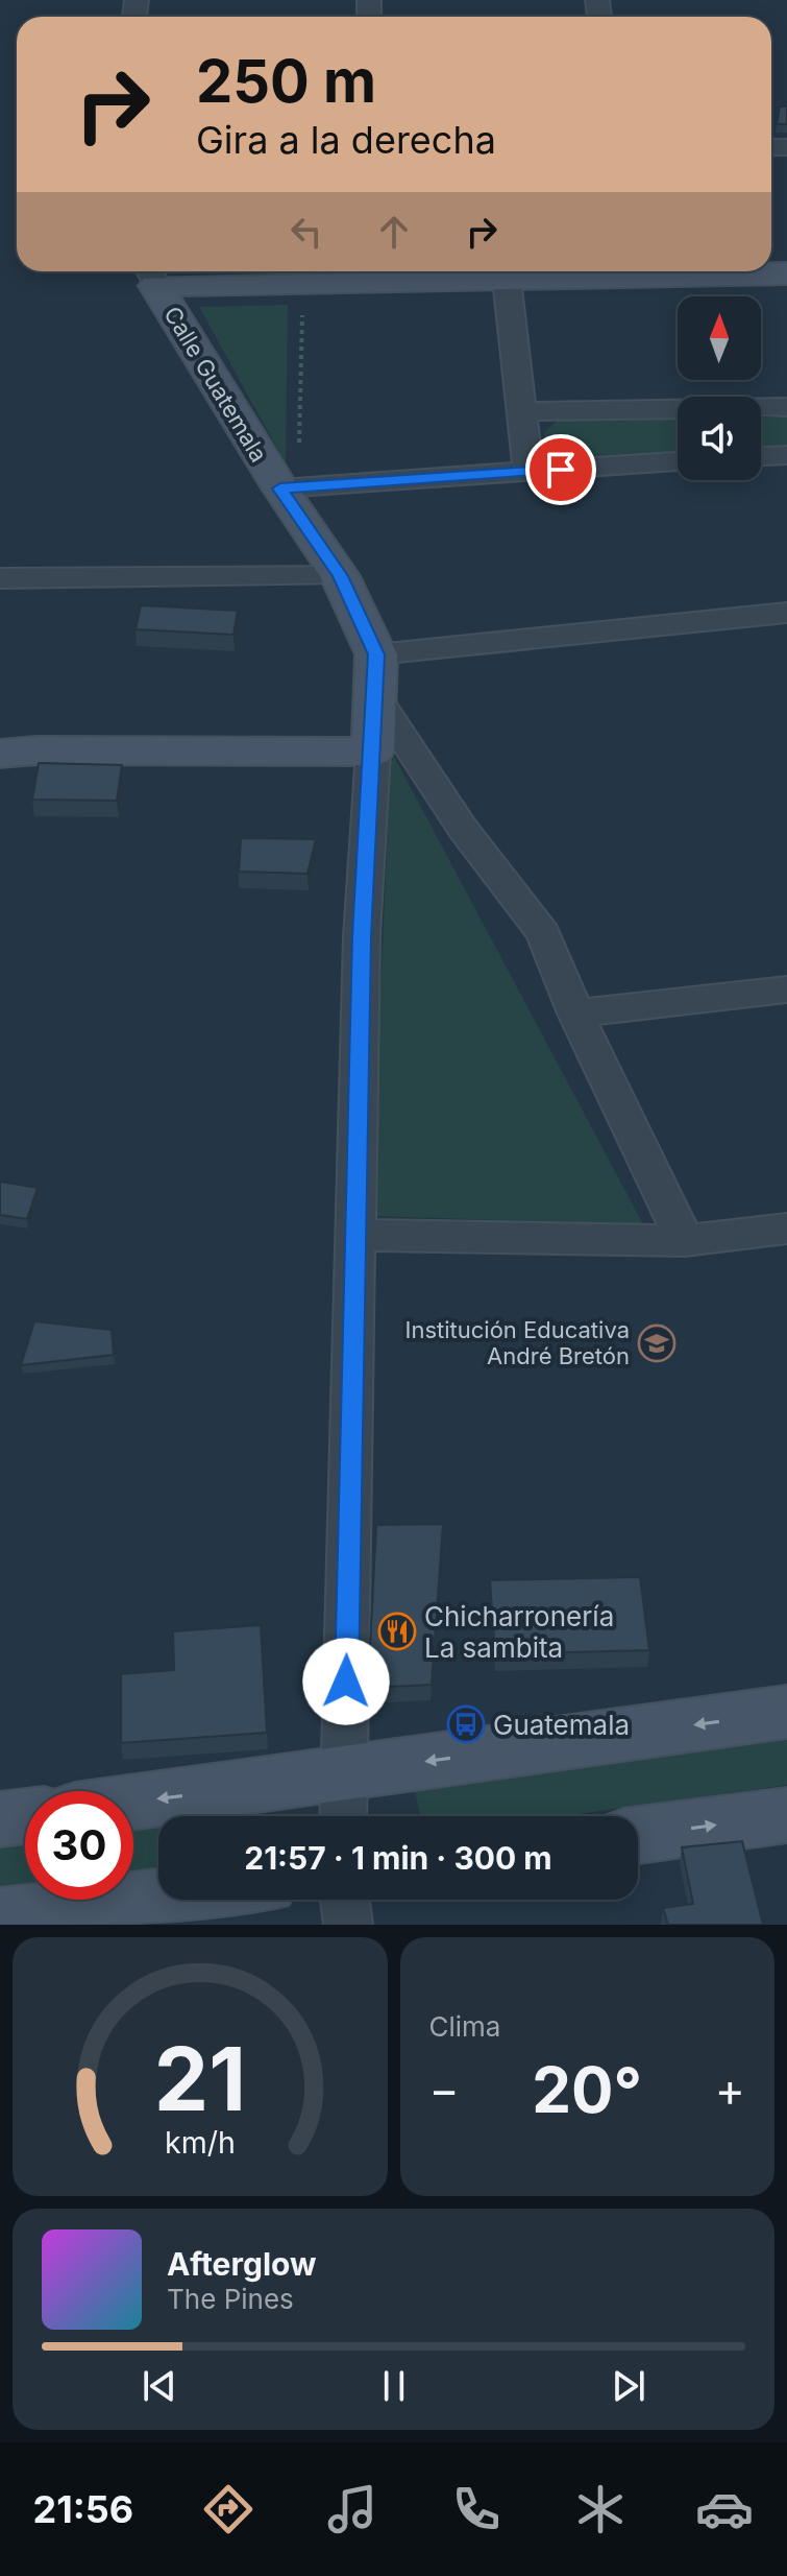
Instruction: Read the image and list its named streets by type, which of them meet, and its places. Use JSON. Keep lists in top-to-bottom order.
{
  "streets": {
    "street": ["Calle Guatemala"]
  },
  "places": {
    "school or university": ["Institución Educativa André Bretón"],
    "restaurant": ["Chicharronería La sambita"],
    "bus stop": ["Guatemala"]
  },
  "north": "top",
  "page": {
    "turn": ["250 m", "Gira a la derecha"],
    "limit": "30",
    "trip": "21:57 · 1 min · 300 m",
    "tile": "Clima",
    "heat": ["−", "20°", "+"],
    "song": ["Afterglow", "The Pines"],
    "tabs": "21:56",
    "gauge": ["21", "km/h"]
  }
}
